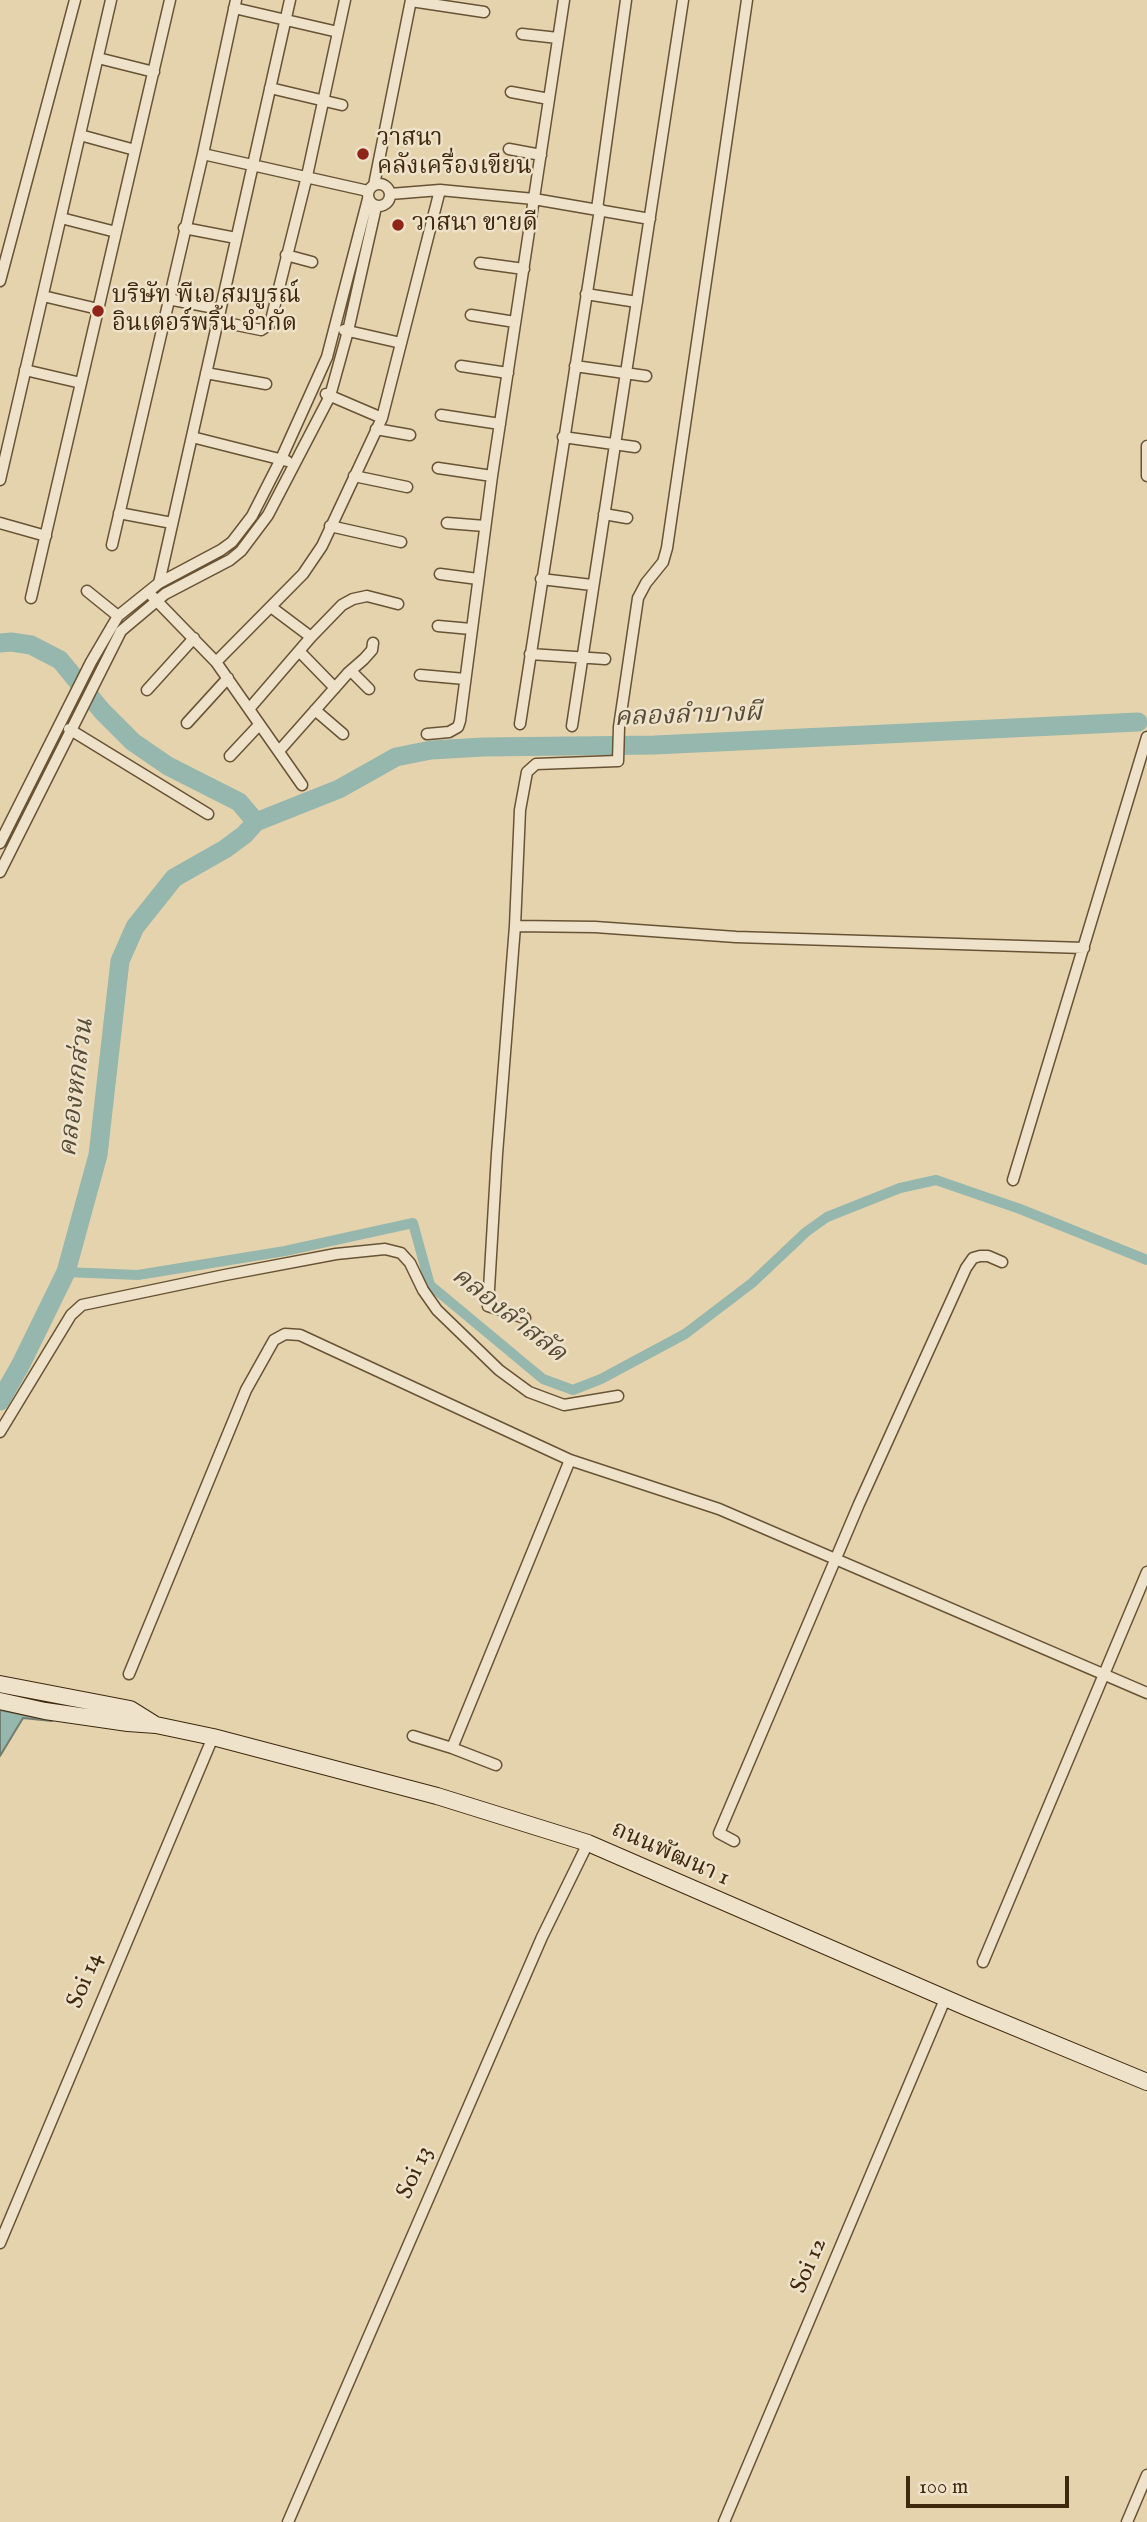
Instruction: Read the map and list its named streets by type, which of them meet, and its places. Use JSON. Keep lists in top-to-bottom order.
{
  "streets": {
    "main road": ["ถนนพัฒนา 1"],
    "street": ["Soi 14", "Soi 13", "Soi 12"]
  },
  "crossings": [
    ["ถนนพัฒนา 1", "Soi 14"],
    ["ถนนพัฒนา 1", "Soi 13"],
    ["ถนนพัฒนา 1", "Soi 12"]
  ],
  "water": ["คลองลำบางผี", "คลองหกส่วน", "คลองลำสลัด"],
  "places": ["วาสนา คลังเครื่องเขียน", "วาสนา ขายดี", "บริษัท พีเอ สมบูรณ์ อินเตอร์พริ้น จำกัด"],
  "scale_bar": "100 m"
}
